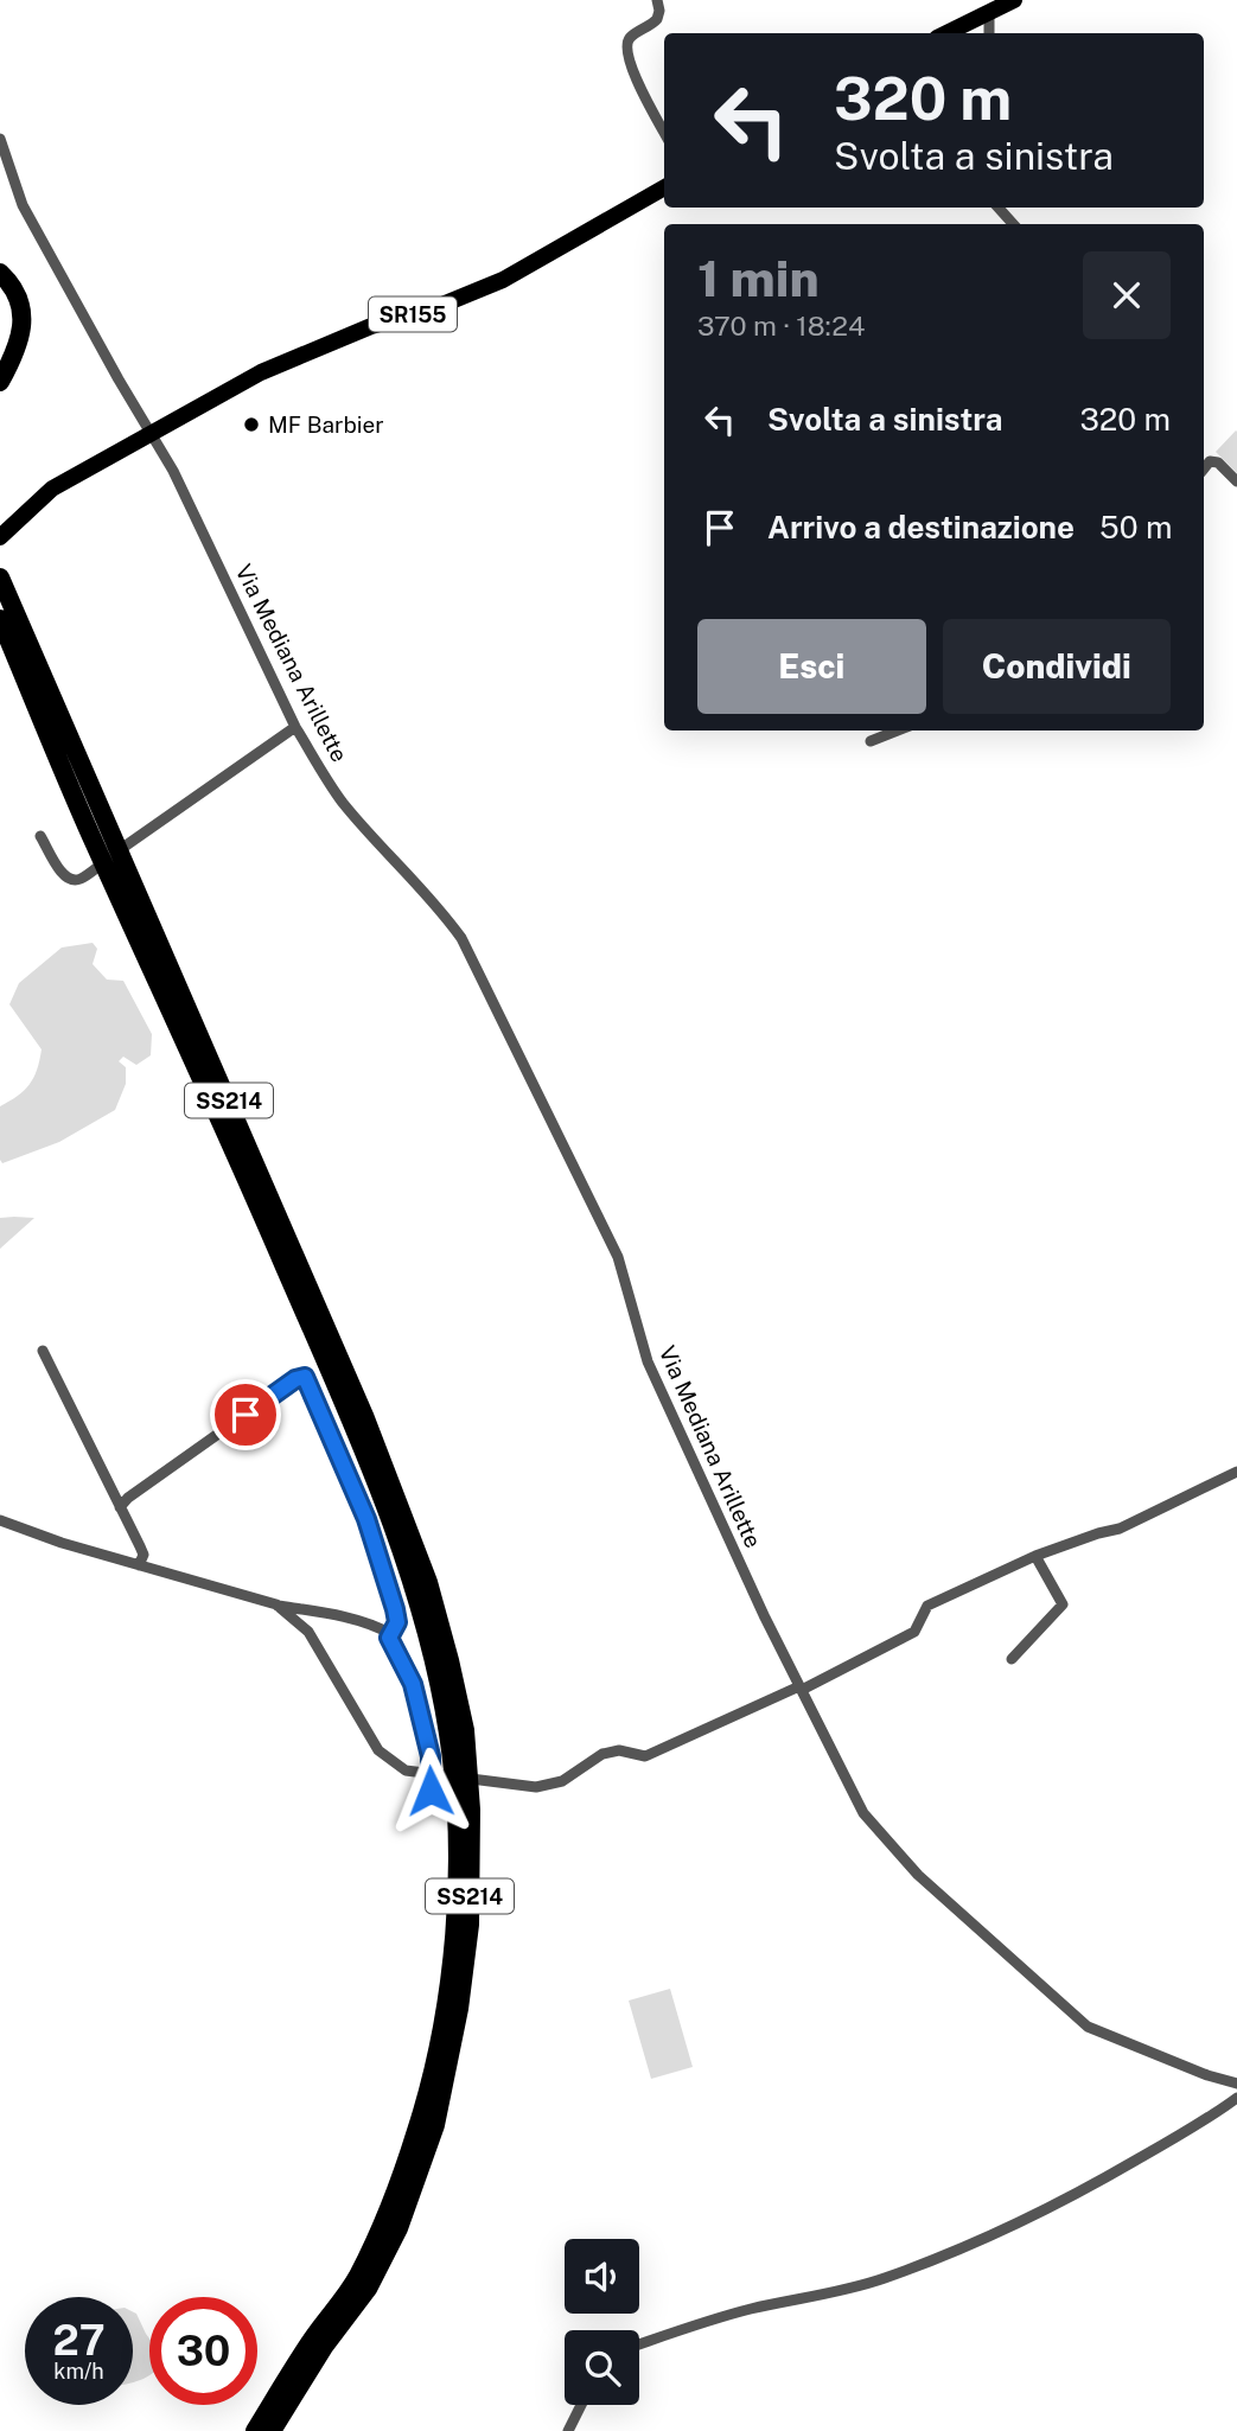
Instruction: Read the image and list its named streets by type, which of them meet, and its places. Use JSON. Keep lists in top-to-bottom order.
{
  "streets": {
    "highway": ["SS214"],
    "main road": ["SR155"],
    "street": ["Via Mediana Arillette"]
  },
  "crossings": [
    ["SR155", "Via Mediana Arillette"]
  ],
  "places": ["MF Barbier"],
  "page": {
    "turn": ["320 m", "Svolta a sinistra"],
    "heading": ["1 min", "370 m · 18:24"],
    "list": [
      {
        "name": "Svolta a sinistra",
        "value": "320 m"
      },
      {
        "name": "Arrivo a destinazione",
        "value": "50 m"
      }
    ],
    "buttons": ["Esci", "Condividi"],
    "speed": "27 km/h",
    "limit": "30"
  }
}
